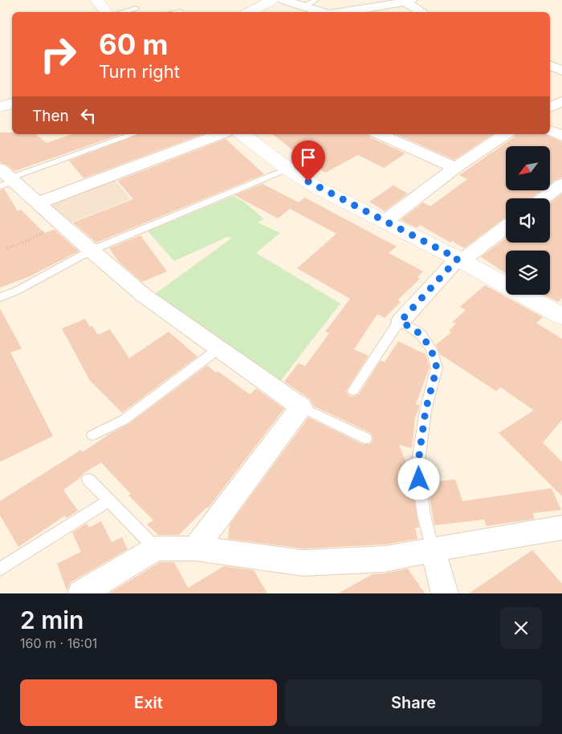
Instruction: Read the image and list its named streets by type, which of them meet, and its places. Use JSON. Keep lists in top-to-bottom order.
{
  "north": "bottom left",
  "page": {
    "turn": ["60 m", "Turn right"],
    "then": "Then",
    "heading": ["2 min", "160 m · 16:01"],
    "buttons": ["Exit", "Share"]
  }
}
